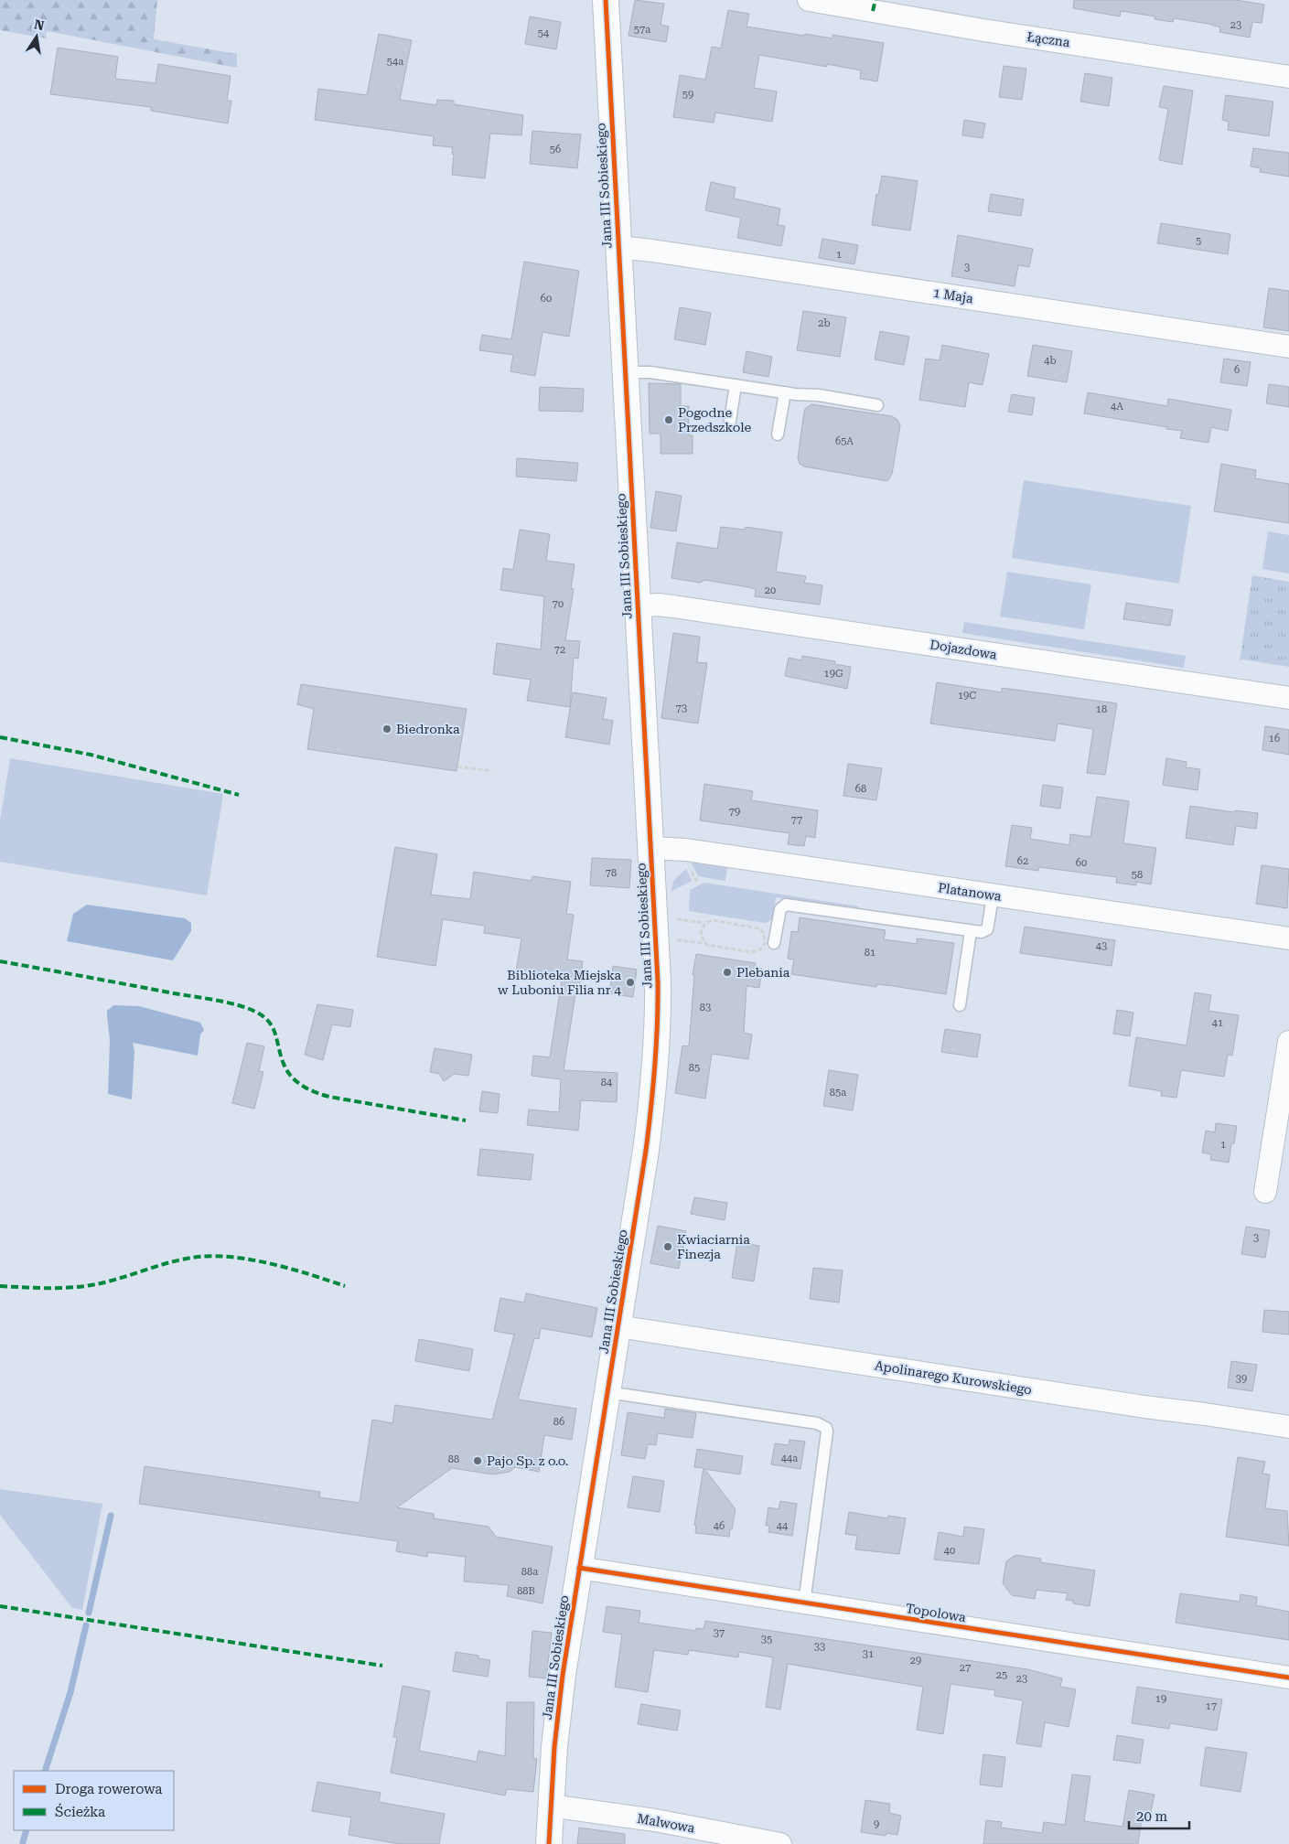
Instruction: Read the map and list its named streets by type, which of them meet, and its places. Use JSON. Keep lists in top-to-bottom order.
{
  "streets": {
    "street": [
      "Łączna",
      "Jana III Sobieskiego",
      "1 Maja",
      "Dojazdowa",
      "Platanowa",
      "Apolinarego Kurowskiego",
      "Topolowa",
      "Malwowa"
    ]
  },
  "crossings": [
    ["Jana III Sobieskiego", "1 Maja"],
    ["Jana III Sobieskiego", "Dojazdowa"],
    ["Jana III Sobieskiego", "Platanowa"],
    ["Jana III Sobieskiego", "Apolinarego Kurowskiego"],
    ["Jana III Sobieskiego", "Topolowa"],
    ["Jana III Sobieskiego", "Malwowa"]
  ],
  "places": [
    "Pogodne Przedszkole",
    "Biedronka",
    "Plebania",
    "Biblioteka Miejska w Luboniu Filia nr 4",
    "Kwiaciarnia Finezja",
    "Pajo Sp. z o.o."
  ],
  "house_numbers": [
    "23",
    "57a",
    "54",
    "54a",
    "59",
    "56",
    "5",
    "1",
    "3",
    "60",
    "2b",
    "4b",
    "6",
    "4A",
    "65A",
    "20",
    "70",
    "72",
    "19G",
    "19C",
    "73",
    "18",
    "16",
    "68",
    "79",
    "77",
    "62",
    "60",
    "78",
    "58",
    "43",
    "81",
    "83",
    "41",
    "85",
    "84",
    "85a",
    "1",
    "3",
    "39",
    "86",
    "44a",
    "88",
    "46",
    "44",
    "40",
    "88a",
    "88B",
    "37",
    "35",
    "33",
    "31",
    "29",
    "27",
    "25",
    "23",
    "19",
    "17",
    "9"
  ],
  "legend": ["Droga rowerowa", "Ścieżka"],
  "scale_bar": "20 m",
  "north": "top"
}
